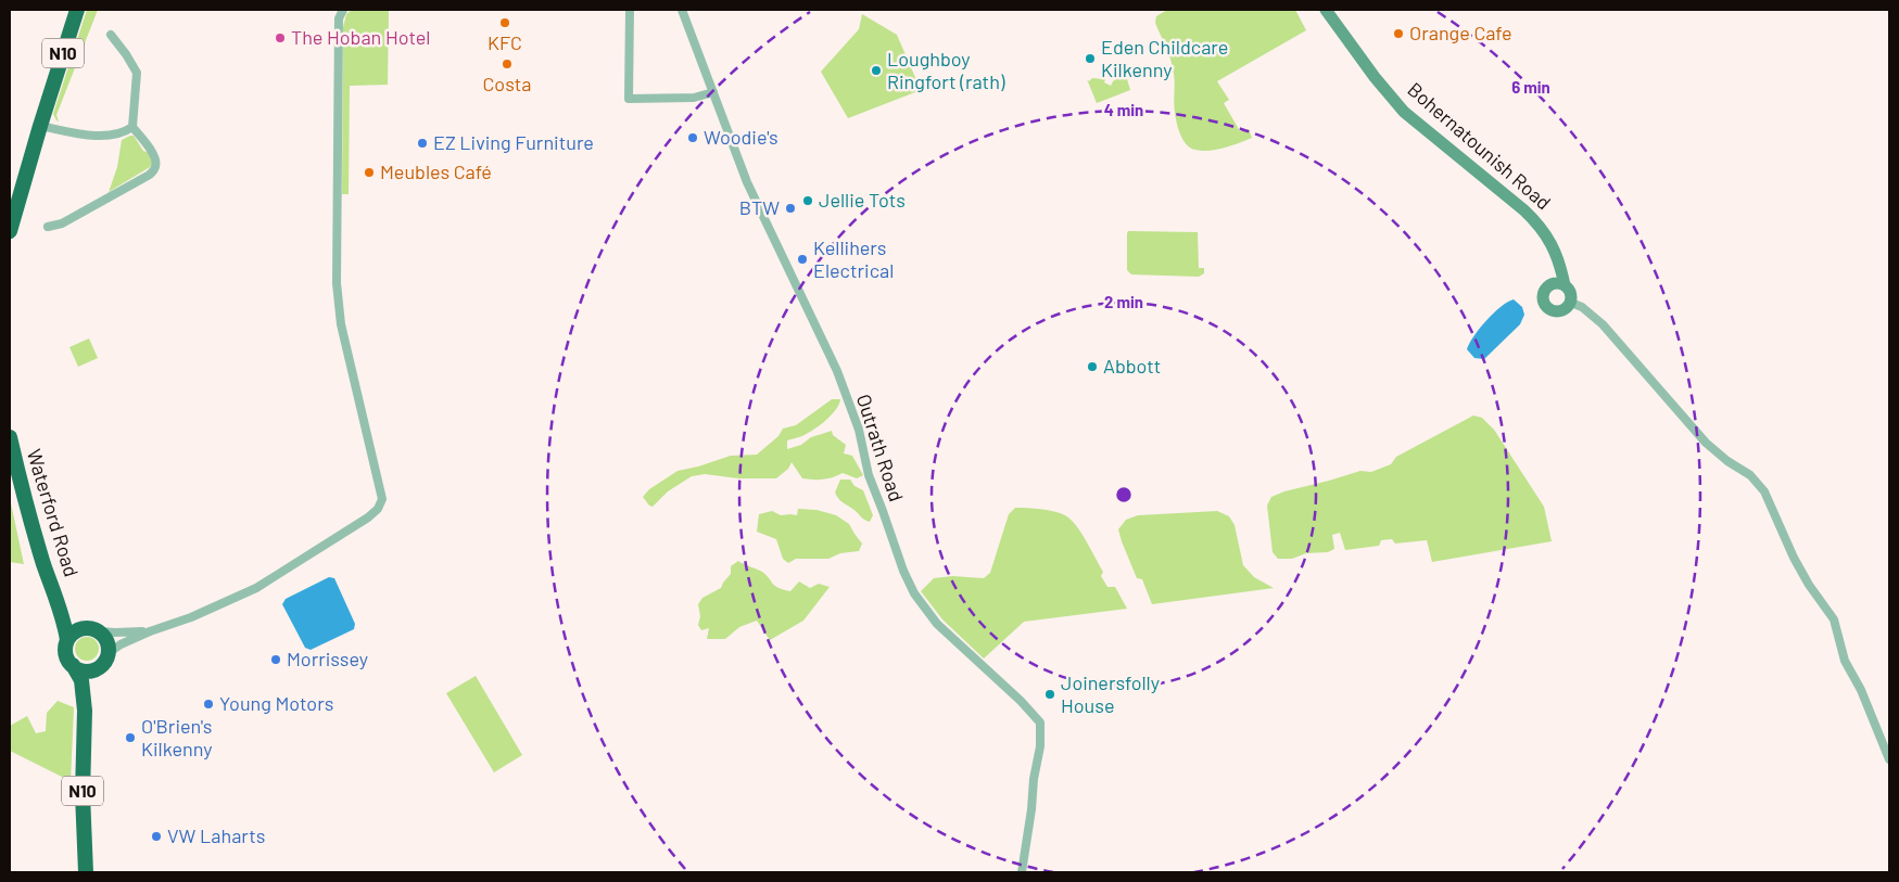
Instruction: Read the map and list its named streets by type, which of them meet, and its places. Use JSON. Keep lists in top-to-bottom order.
{
  "streets": {
    "highway": ["N10", "Waterford Road"],
    "street": ["Bohernatounish Road", "Outrath Road"]
  },
  "crossings": [
    ["N10", "Waterford Road"]
  ],
  "places": [
    "KFC",
    "Orange Cafe",
    "The Hoban Hotel",
    "Eden Childcare Kilkenny",
    "Costa",
    "Loughboy Ringfort (rath)",
    "Woodie's",
    "EZ Living Furniture",
    "Meubles Café",
    "Jellie Tots",
    "BTW",
    "Kellihers Electrical",
    "Abbott",
    "Morrissey",
    "Joinersfolly House",
    "Young Motors",
    "O'Brien's Kilkenny",
    "VW Laharts"
  ],
  "rings": ["6 min", "4 min", "2 min"]
}
